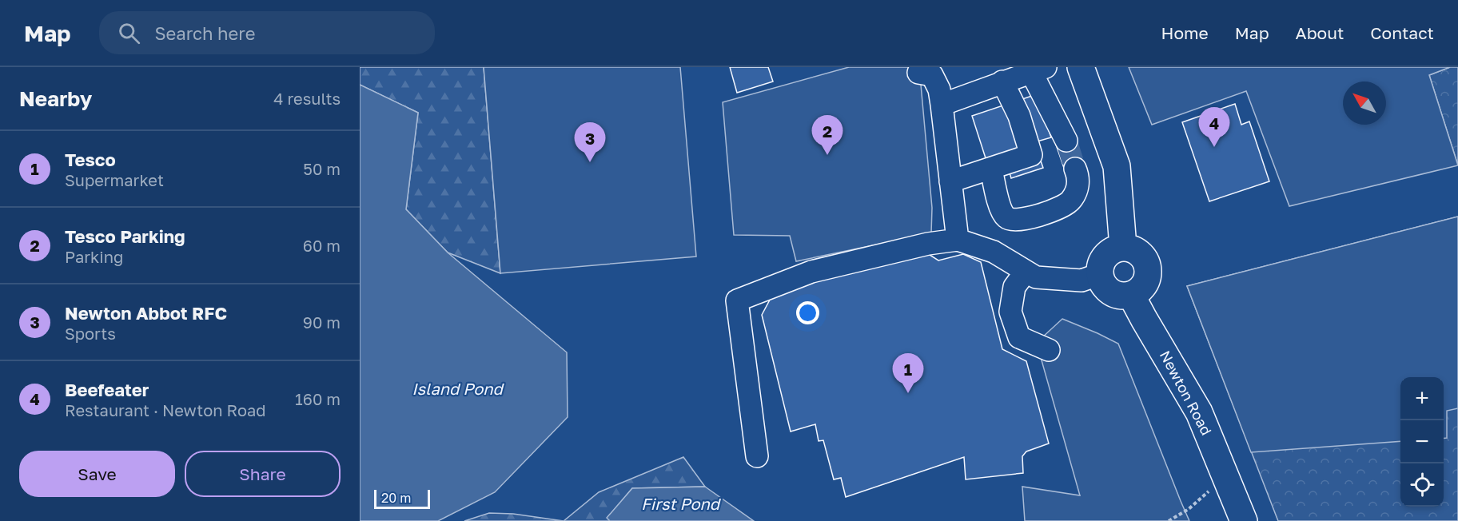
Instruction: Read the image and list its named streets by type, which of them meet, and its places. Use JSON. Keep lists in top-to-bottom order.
{
  "streets": {
    "main road": ["Newton Road"]
  },
  "water": ["Island Pond", "First Pond"],
  "scale_bar": "20 m",
  "north": "top left",
  "page": {
    "header": "Map",
    "search": "Search here",
    "nav": [
      "Home",
      "Map",
      "About",
      "Contact"
    ],
    "heading": ["Nearby", "4 results"],
    "pins": [
      "4",
      "2",
      "3",
      "1"
    ],
    "list": [
      {
        "mark": "1",
        "name": "Tesco",
        "note": "Supermarket",
        "value": "50 m"
      },
      {
        "mark": "2",
        "name": "Tesco Parking",
        "note": "Parking",
        "value": "60 m"
      },
      {
        "mark": "3",
        "name": "Newton Abbot RFC",
        "note": "Sports",
        "value": "90 m"
      },
      {
        "mark": "4",
        "name": "Beefeater",
        "note": "Restaurant · Newton Road",
        "value": "160 m"
      }
    ],
    "map_buttons": ["+", "−"],
    "buttons": ["Save", "Share"],
    "scale": "20 m"
  }
}
